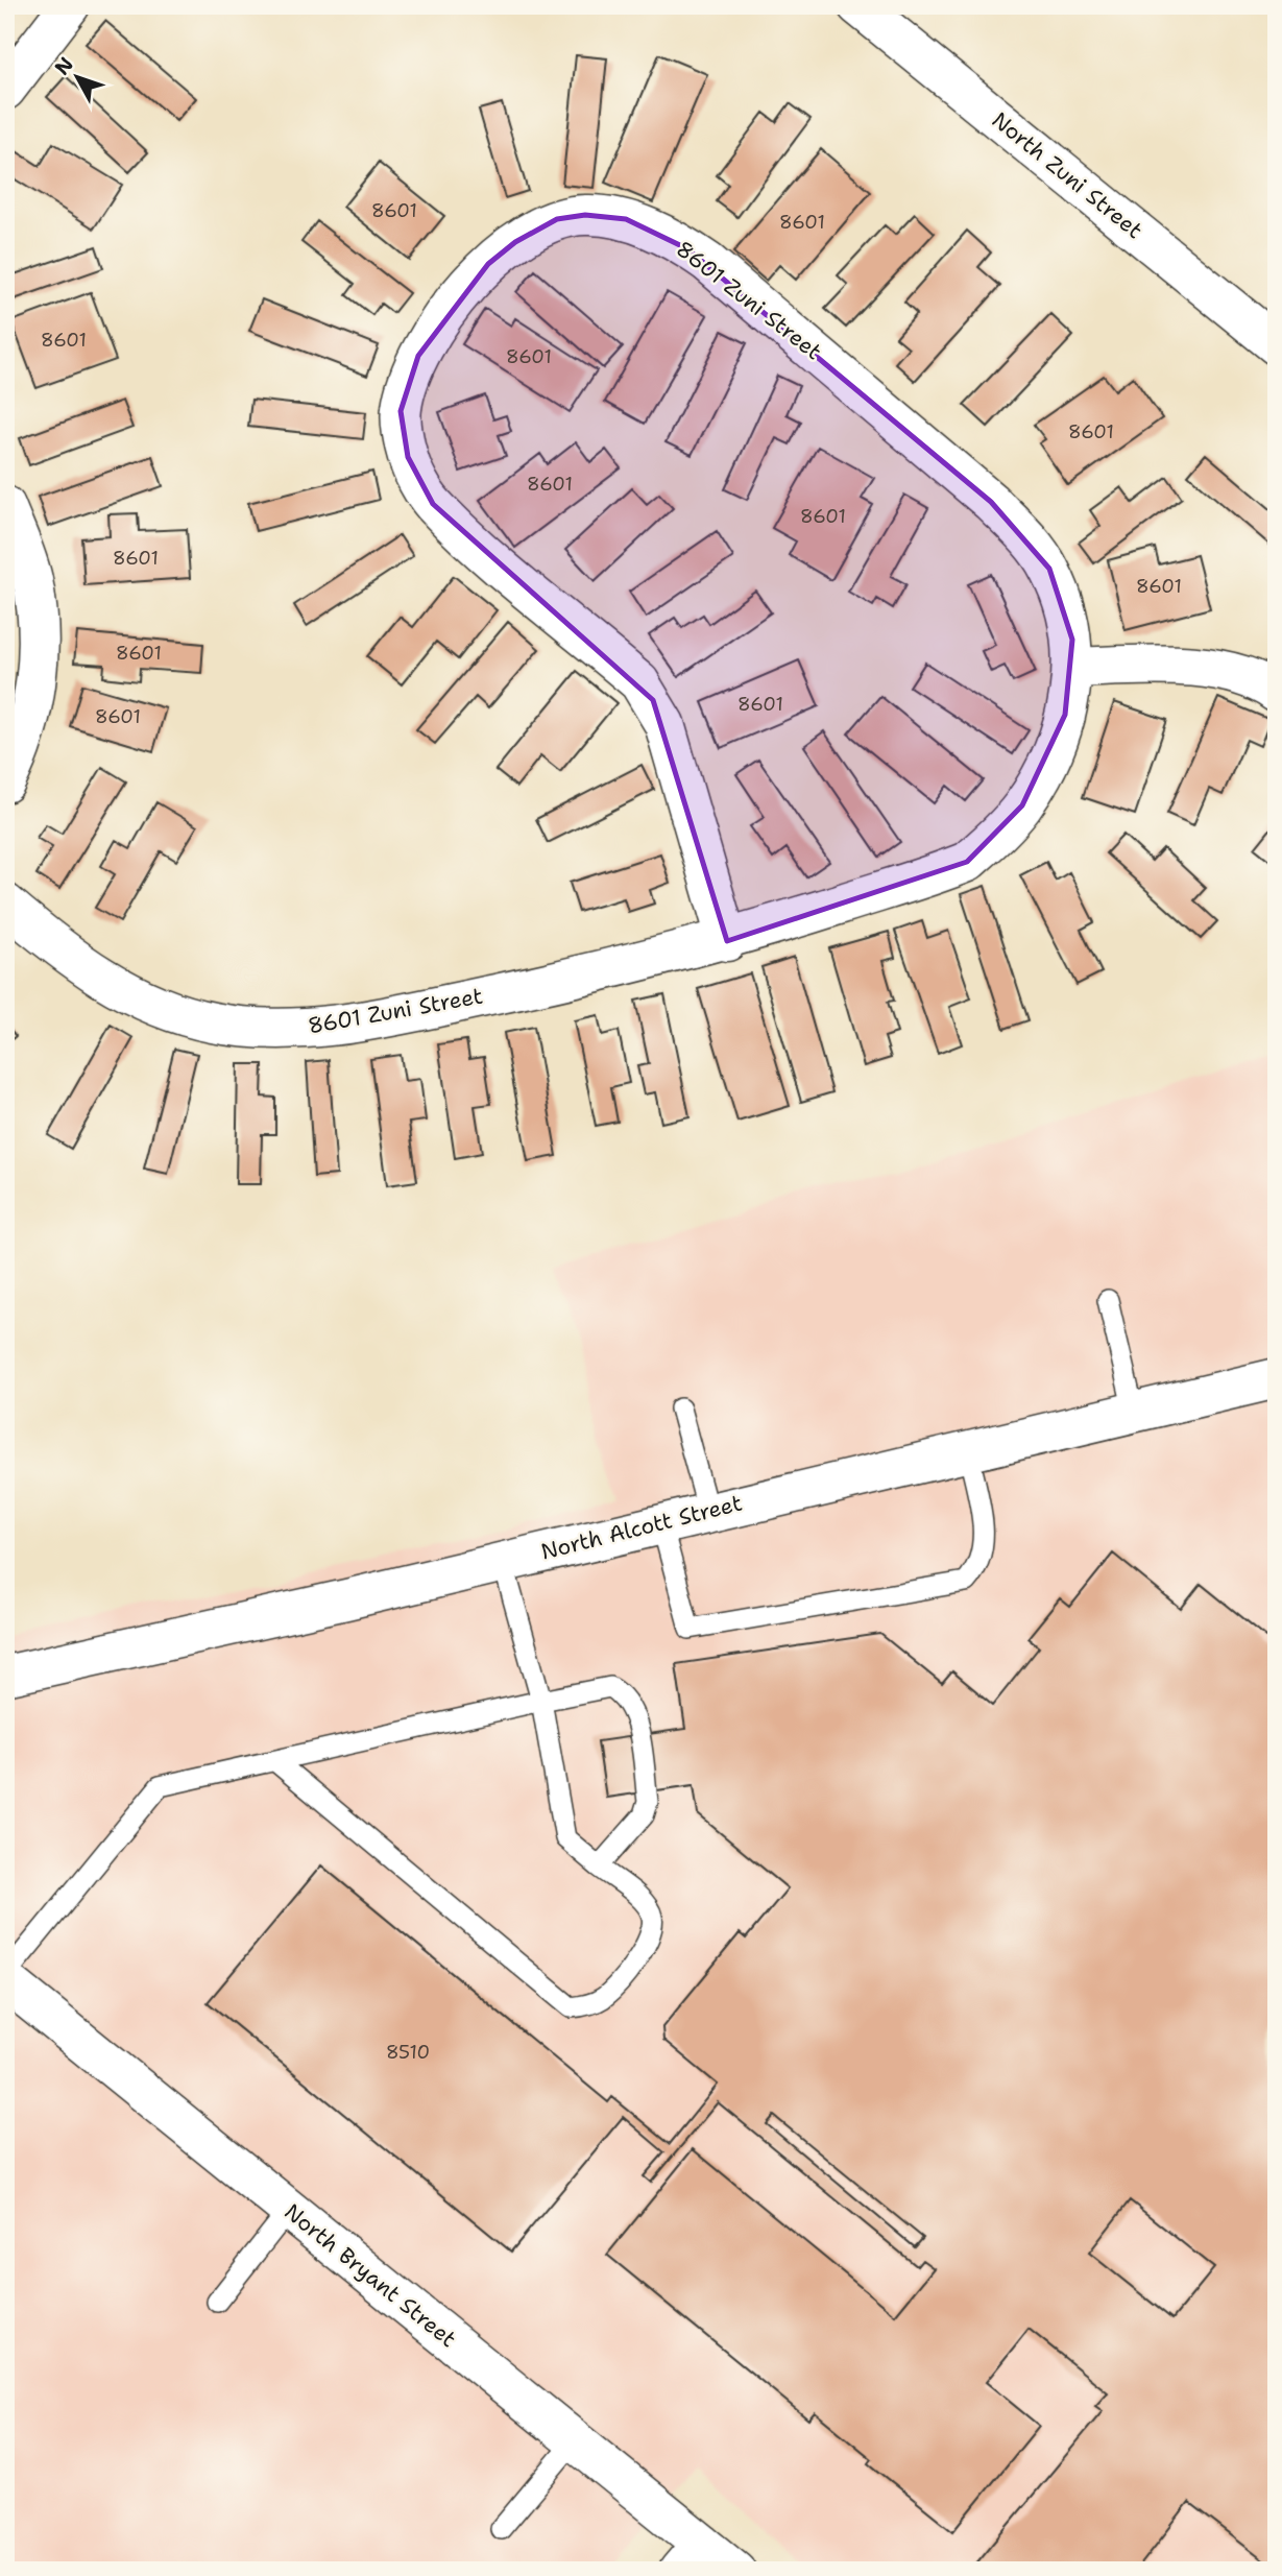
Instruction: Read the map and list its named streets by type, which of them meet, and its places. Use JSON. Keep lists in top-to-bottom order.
{
  "streets": {
    "street": [
      "North Zuni Street",
      "8601 Zuni Street",
      "North Alcott Street",
      "North Bryant Street"
    ]
  },
  "house_numbers": [
    "8601",
    "8601",
    "8601",
    "8601",
    "8601",
    "8601",
    "8601",
    "8601",
    "8601",
    "8601",
    "8601",
    "8601",
    "8510"
  ],
  "north": "top left"
}
